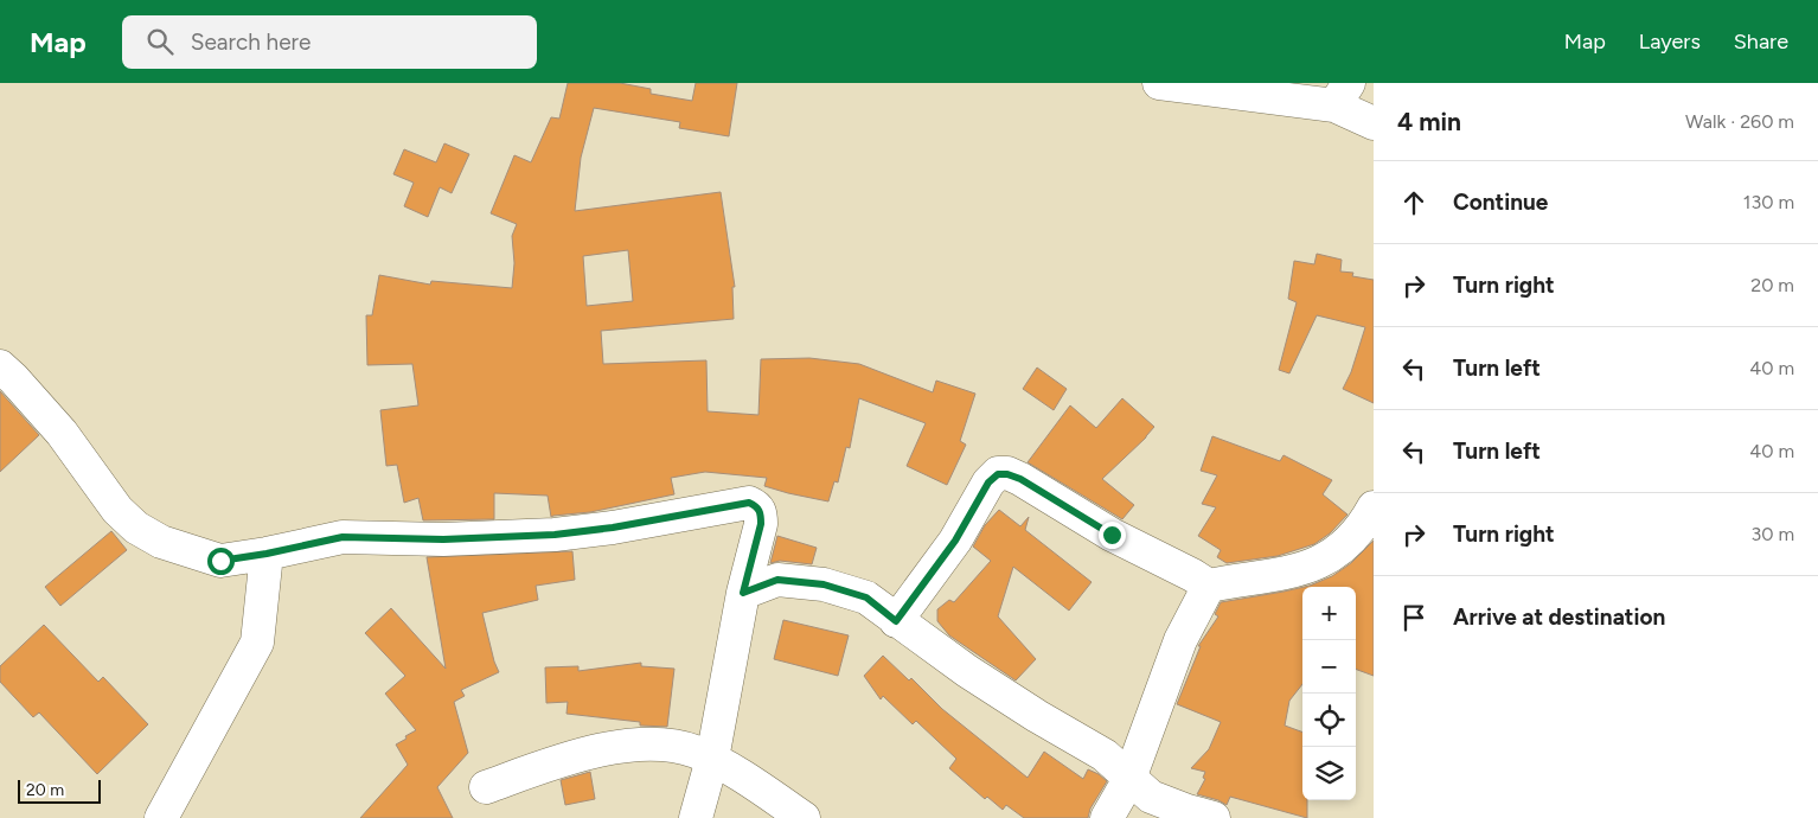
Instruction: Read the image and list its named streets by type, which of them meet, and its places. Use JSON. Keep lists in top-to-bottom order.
{
  "scale_bar": "20 m",
  "page": {
    "header": "Map",
    "search": "Search here",
    "nav": ["Map", "Layers", "Share"],
    "heading": ["4 min", "Walk · 260 m"],
    "list": [
      ["Continue", "130 m"],
      ["Turn right", "20 m"],
      ["Turn left", "40 m"],
      ["Turn left", "40 m"],
      ["Turn right", "30 m"],
      "Arrive at destination"
    ],
    "map_buttons": ["+", "−"],
    "scale": "20 m"
  }
}
